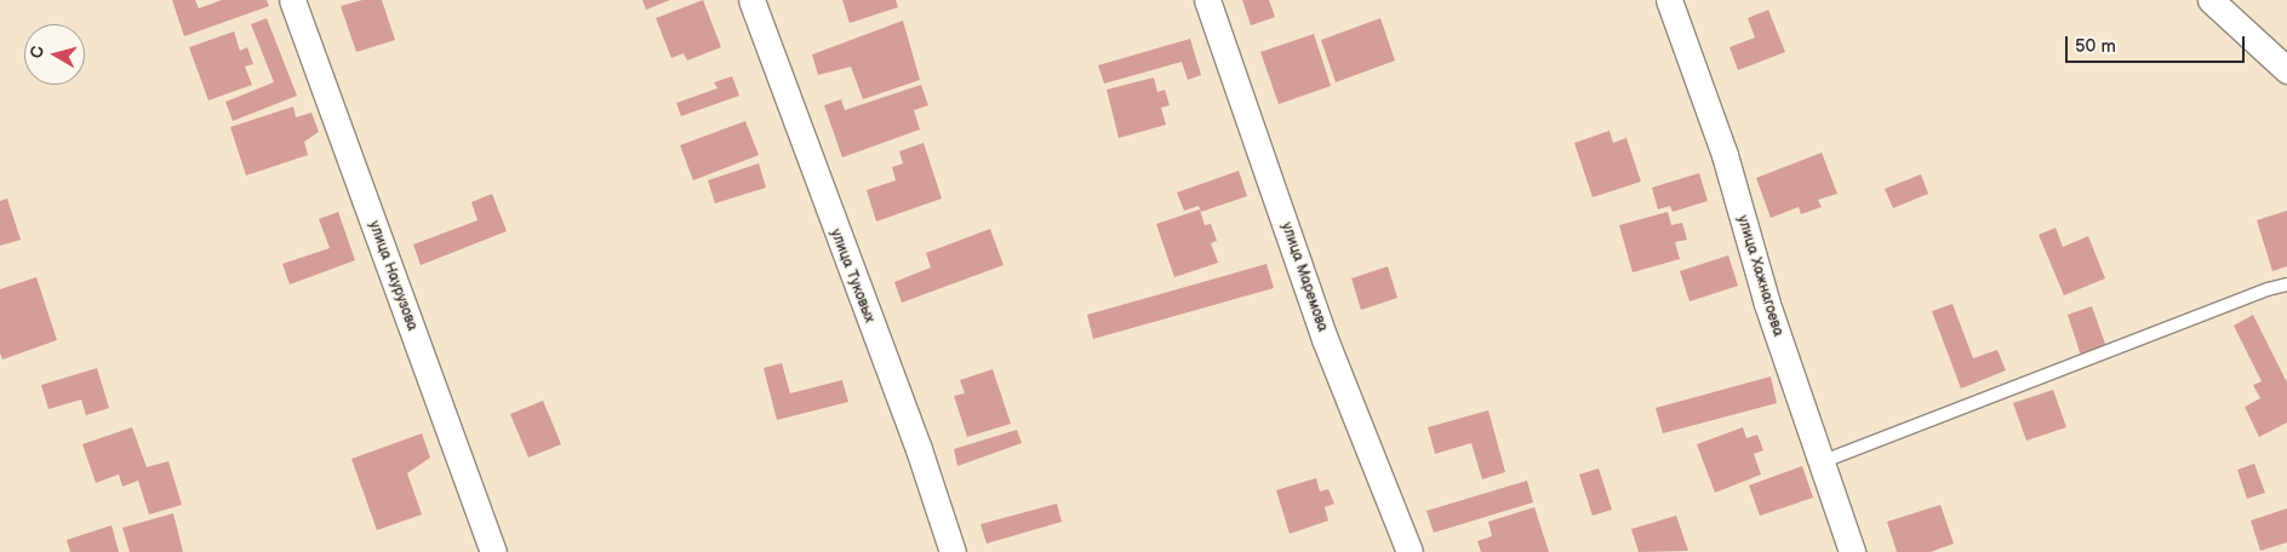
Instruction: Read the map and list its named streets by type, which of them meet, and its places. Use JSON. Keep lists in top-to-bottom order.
{
  "streets": {
    "street": [
      "улица Наурузова",
      "улица Туковых",
      "улица Хажнагоева",
      "улица Маремова"
    ]
  },
  "scale_bar": "50 m",
  "north": "left"
}
